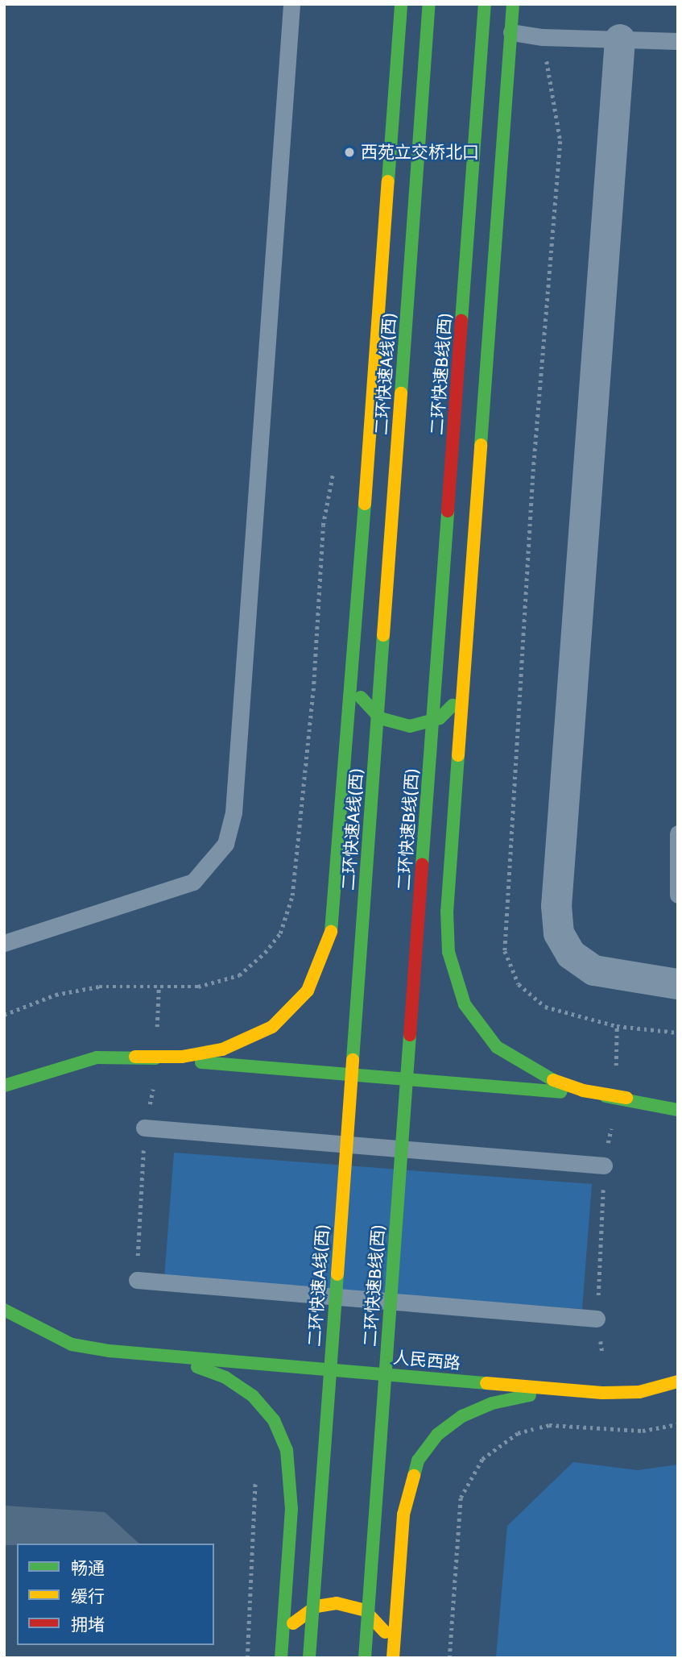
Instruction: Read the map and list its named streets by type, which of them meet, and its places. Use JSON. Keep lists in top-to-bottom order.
{
  "streets": {
    "main road": ["二环快速A线(西)", "二环快速B线(西)", "人民西路"]
  },
  "places": ["西苑立交桥北口"],
  "legend": ["畅通", "缓行", "拥堵"]
}
